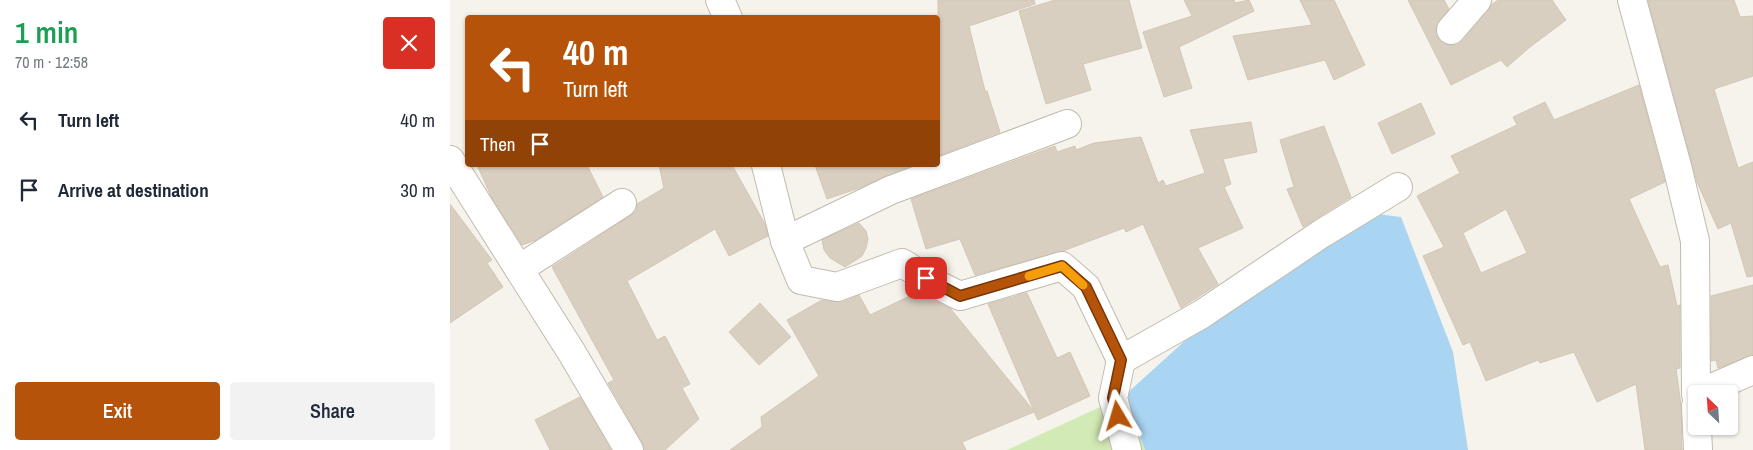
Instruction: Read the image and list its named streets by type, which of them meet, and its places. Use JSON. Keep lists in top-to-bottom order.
{
  "north": "top left",
  "page": {
    "heading": ["1 min", "70 m · 12:58"],
    "turn": ["40 m", "Turn left"],
    "list": [
      {
        "name": "Turn left",
        "value": "40 m"
      },
      {
        "name": "Arrive at destination",
        "value": "30 m"
      }
    ],
    "then": "Then",
    "buttons": ["Exit", "Share"]
  }
}
